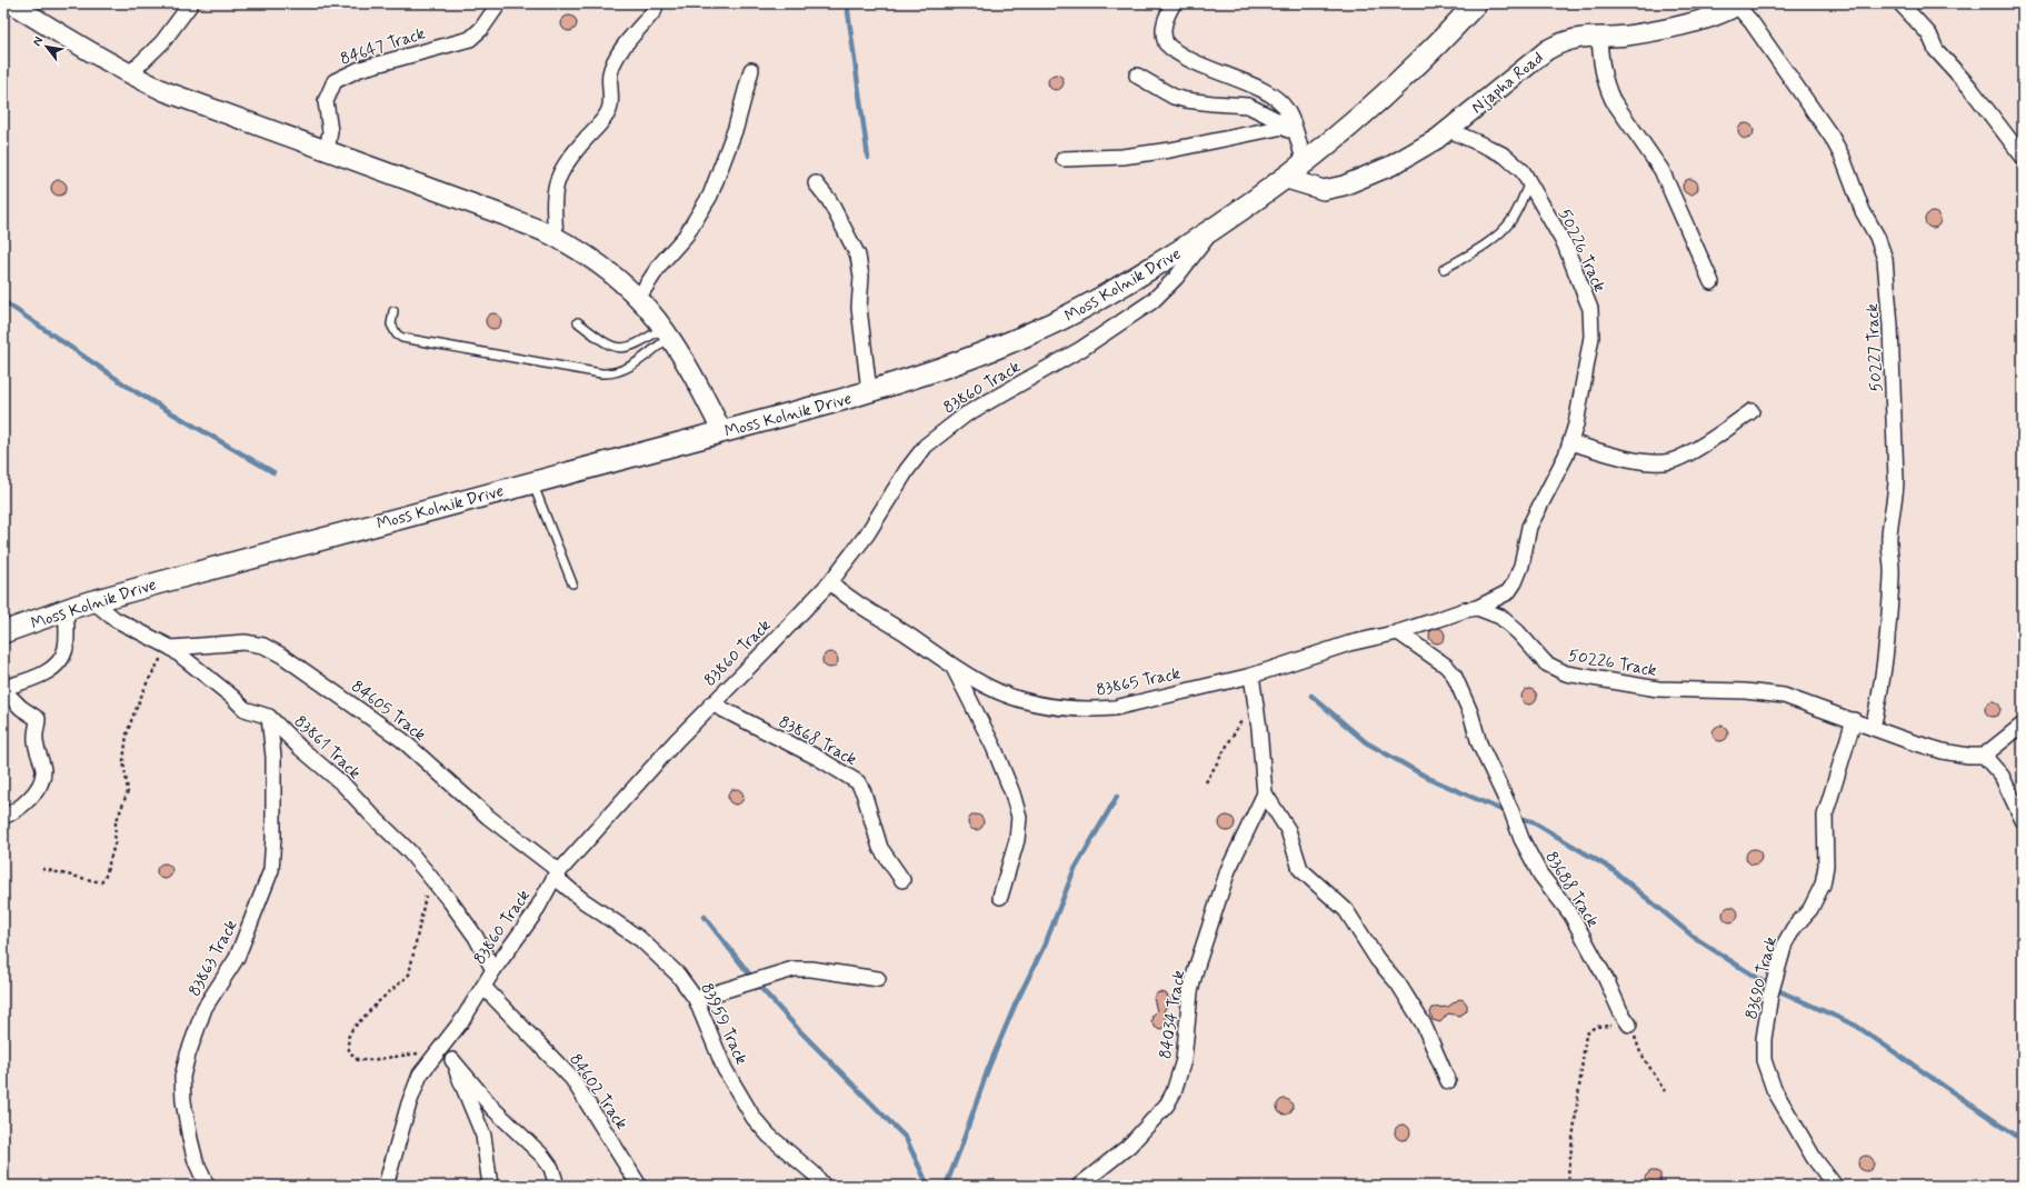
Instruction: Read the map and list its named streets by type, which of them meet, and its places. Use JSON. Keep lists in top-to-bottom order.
{
  "streets": {
    "main road": ["Moss Kolnik Drive"],
    "street": [
      "84647 Track",
      "Njapha Road",
      "50226 Track",
      "50227 Track",
      "83860 Track",
      "83865 Track",
      "84605 Track",
      "83868 Track",
      "83861 Track",
      "83688 Track",
      "83863 Track",
      "83690 Track",
      "84034 Track",
      "83959 Track",
      "84602 Track"
    ]
  },
  "crossings": [
    ["Njapha Road", "50226 Track"],
    ["Njapha Road", "Moss Kolnik Drive"],
    ["Njapha Road", "50227 Track"],
    ["50226 Track", "50227 Track"],
    ["50226 Track", "83865 Track"],
    ["50226 Track", "83690 Track"],
    ["Moss Kolnik Drive", "83860 Track"],
    ["Moss Kolnik Drive", "83861 Track"],
    ["83860 Track", "83865 Track"],
    ["83860 Track", "84605 Track"],
    ["83860 Track", "83868 Track"],
    ["83860 Track", "83861 Track"],
    ["83860 Track", "83959 Track"],
    ["83860 Track", "84602 Track"],
    ["83865 Track", "83688 Track"],
    ["84605 Track", "83861 Track"],
    ["84605 Track", "83959 Track"],
    ["83861 Track", "83863 Track"]
  ],
  "north": "top left"
}
